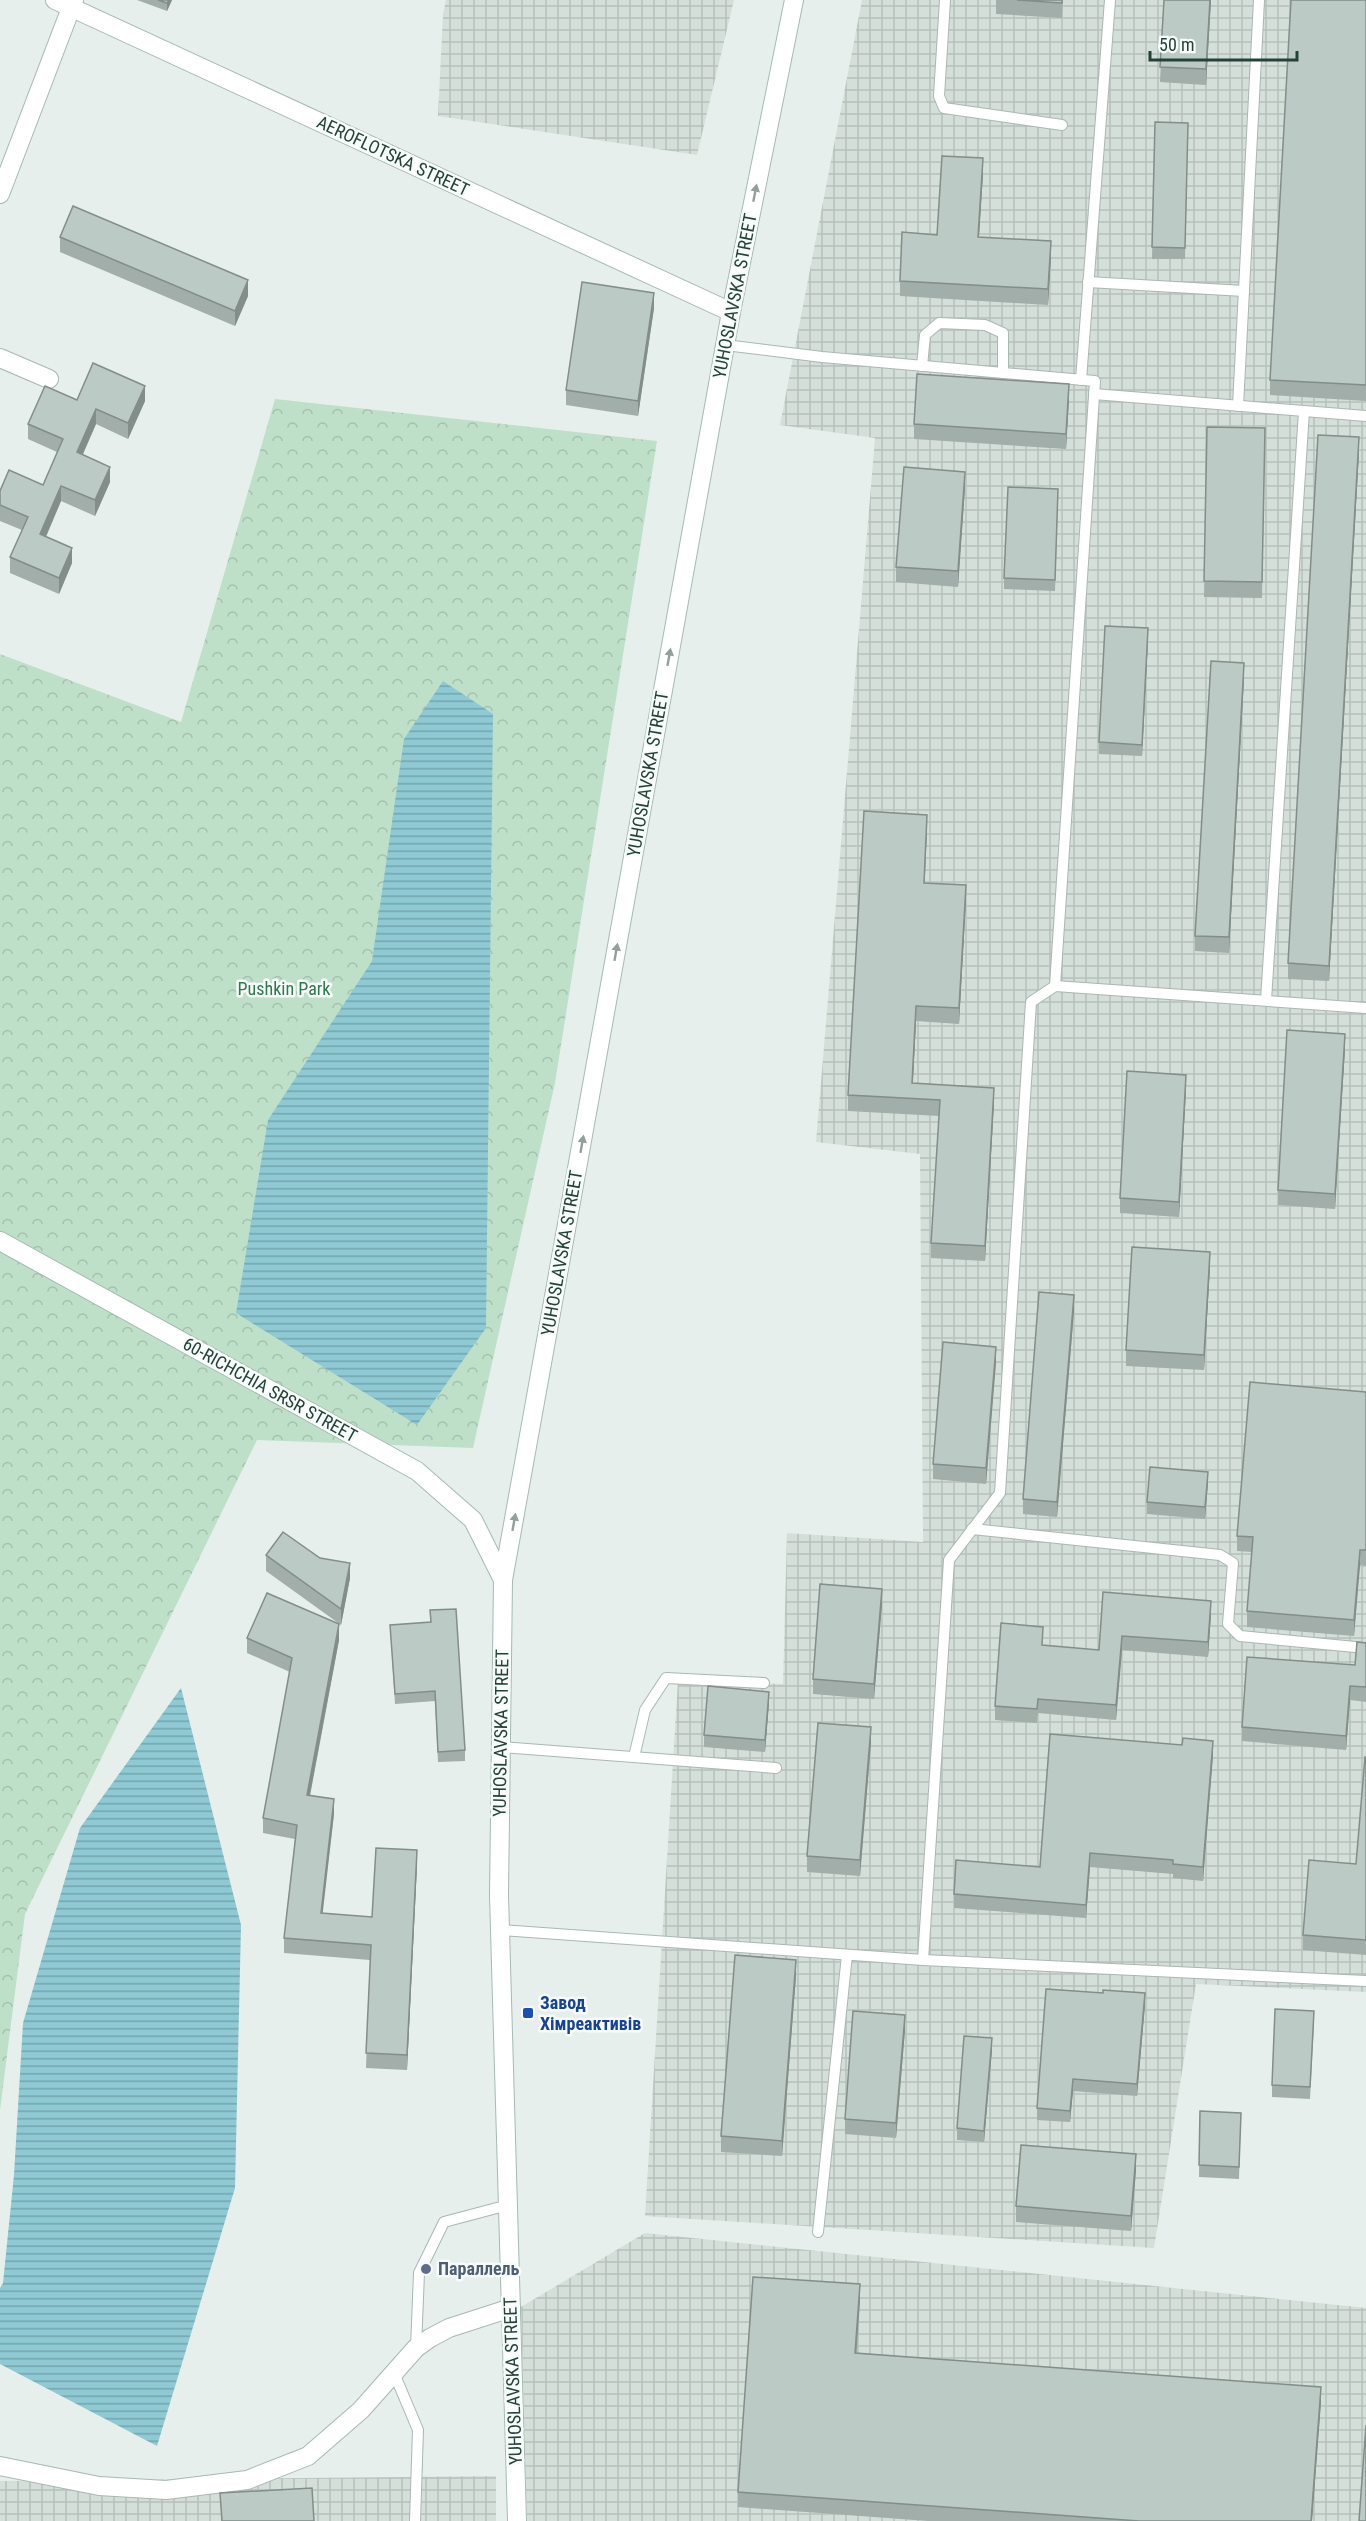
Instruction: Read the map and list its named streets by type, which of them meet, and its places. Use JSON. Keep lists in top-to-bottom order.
{
  "streets": {
    "street": ["AEROFLOTSKA STREET", "YUHOSLAVSKA STREET", "60-RICHCHIA SRSR STREET"]
  },
  "crossings": [
    ["AEROFLOTSKA STREET", "YUHOSLAVSKA STREET"],
    ["YUHOSLAVSKA STREET", "60-RICHCHIA SRSR STREET"]
  ],
  "one_way": ["YUHOSLAVSKA STREET"],
  "parks": ["Pushkin Park"],
  "places": {
    "transit": ["Завод Хімреактивів"],
    "other": ["Параллель"]
  },
  "scale_bar": "50 m"
}
